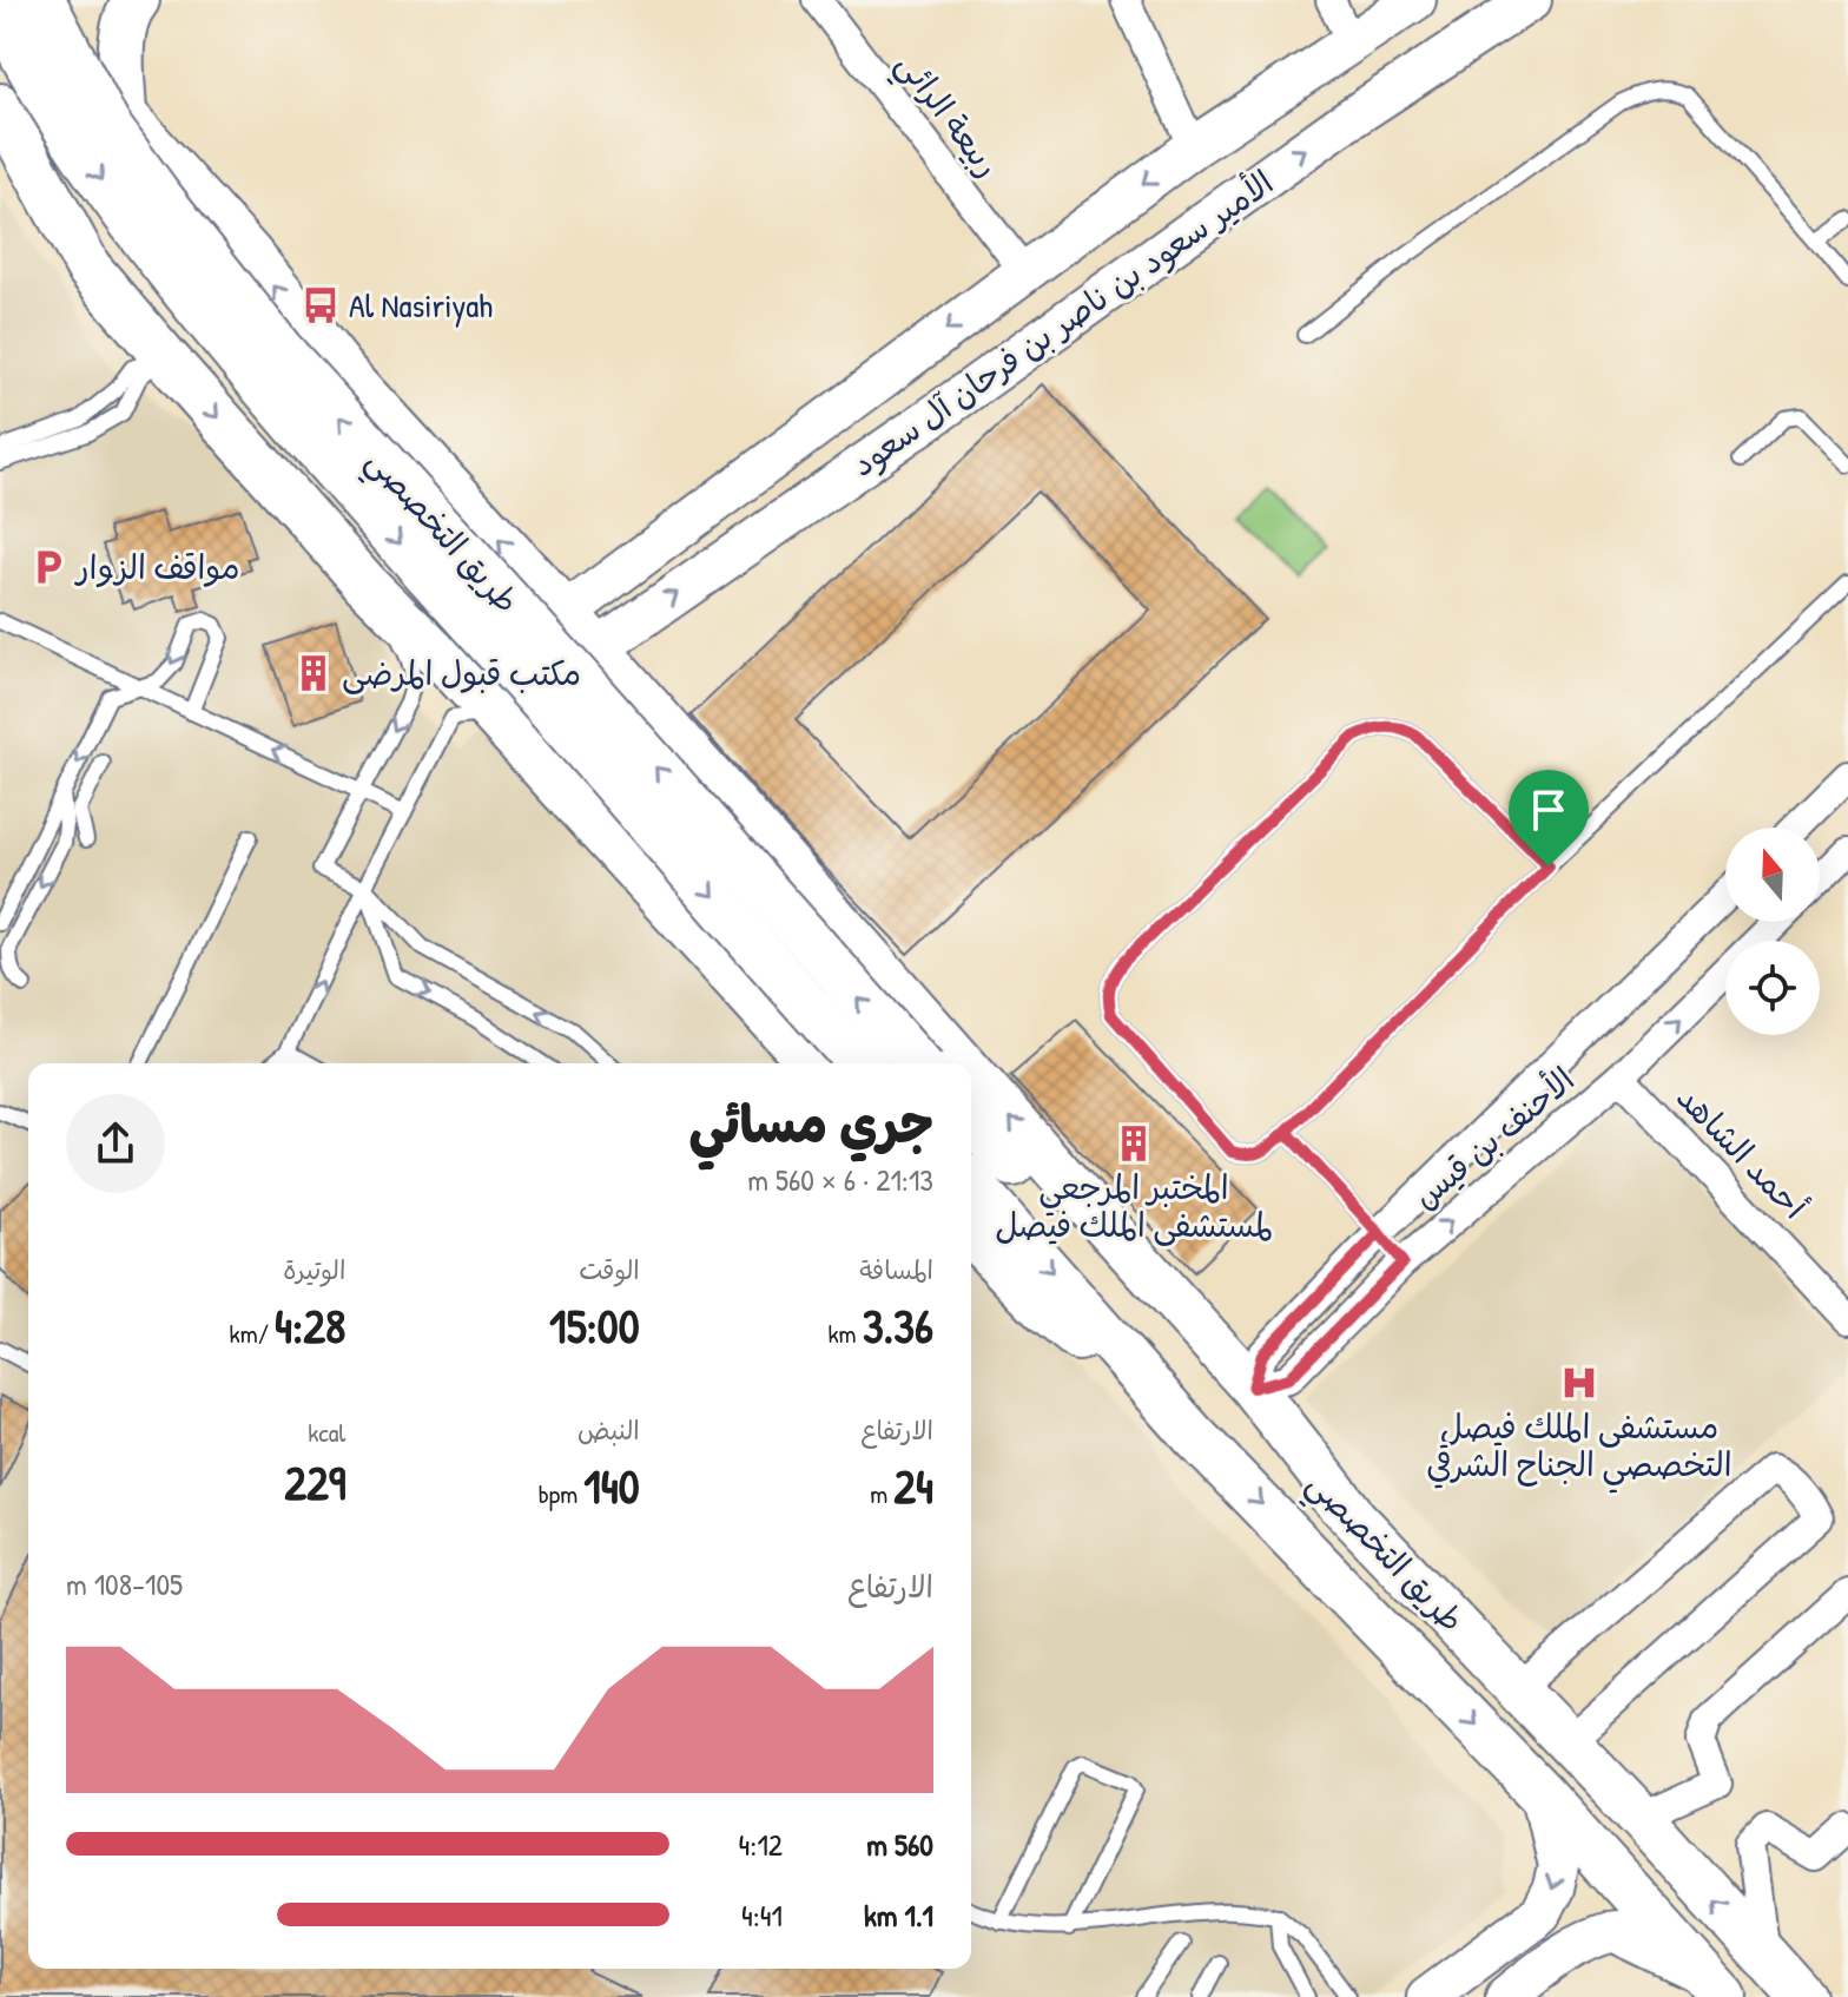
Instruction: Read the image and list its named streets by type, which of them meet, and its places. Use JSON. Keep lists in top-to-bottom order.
{
  "streets": {
    "main road": ["طريق التخصصي"],
    "street": [
      "ربيعة الرائي",
      "الأمير سعود بن ناصر بن فرحان آل سعود",
      "الأحنف بن قيس",
      "أحمد الشاهد"
    ]
  },
  "crossings": [
    ["ربيعة الرائي", "الأمير سعود بن ناصر بن فرحان آل سعود"],
    ["طريق التخصصي", "الأحنف بن قيس"],
    ["الأحنف بن قيس", "أحمد الشاهد"]
  ],
  "places": {
    "bus stop": ["Al Nasiriyah"],
    "parking": ["مواقف الزوار"],
    "building": ["مكتب قبول المرضى", "المختبر المرجعي لمستشفى الملك فيصل"],
    "hospital": ["مستشفى الملك فيصل التخصصي الجناح الشرقي"]
  },
  "north": "top",
  "page": {
    "heading": ["جري مسائي", "21:13 · 6 × 560 m"],
    "stats": [
      ["المسافة", "3.36 km"],
      ["الوقت", "15:00"],
      ["الوتيرة", "4:28 /km"],
      ["الارتفاع", "24 m"],
      ["النبض", "140 bpm"],
      ["kcal", "229"]
    ],
    "chart": ["الارتفاع", "105–108 m"],
    "list": [
      {
        "name": "560 m",
        "note": "4:12"
      },
      {
        "name": "1.1 km",
        "note": "4:41"
      }
    ]
  }
}
